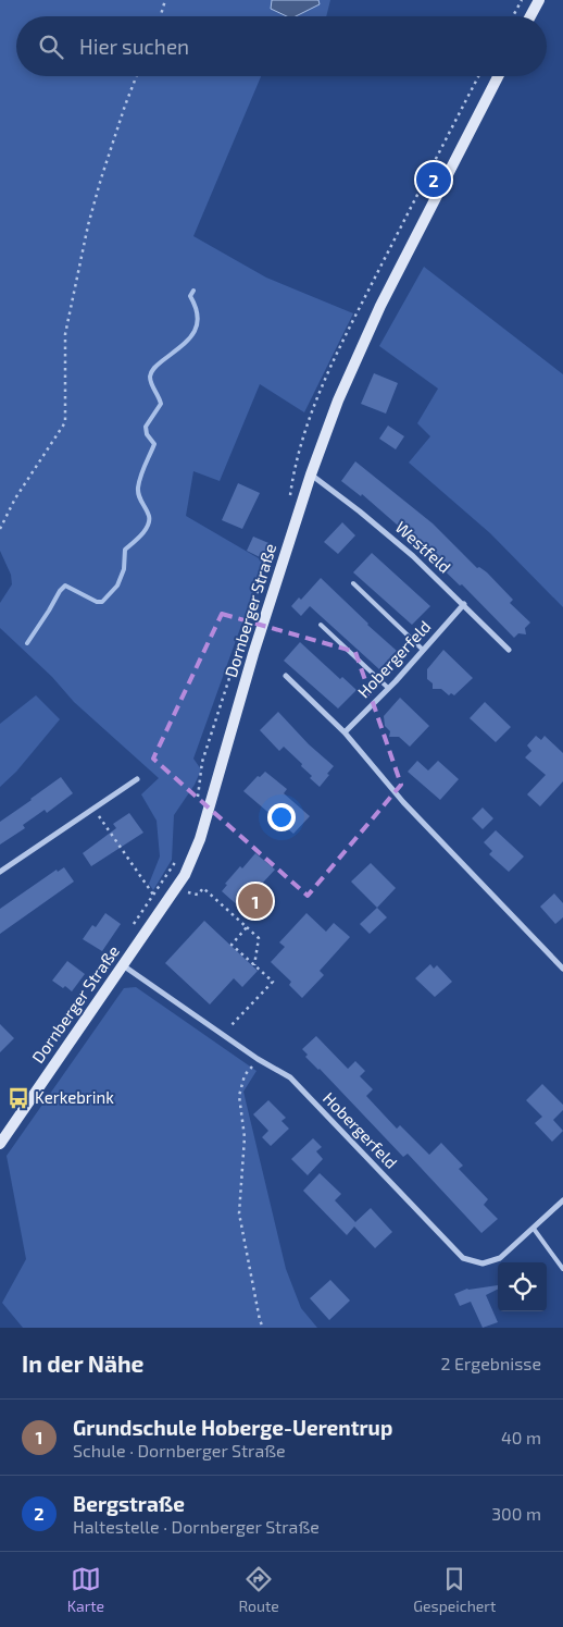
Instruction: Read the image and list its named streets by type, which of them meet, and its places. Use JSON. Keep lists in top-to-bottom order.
{
  "streets": {
    "street": ["Westfeld", "Dornberger Straße", "Hobergerfeld"]
  },
  "crossings": [
    ["Westfeld", "Dornberger Straße"],
    ["Westfeld", "Hobergerfeld"],
    ["Dornberger Straße", "Hobergerfeld"]
  ],
  "places": {
    "bus stop": ["Kerkebrink"]
  },
  "page": {
    "search": "Hier suchen",
    "pins": ["2", "1"],
    "heading": ["In der Nähe", "2 Ergebnisse"],
    "list": [
      {
        "mark": "1",
        "name": "Grundschule Hoberge-Uerentrup",
        "note": "Schule · Dornberger Straße",
        "value": "40 m"
      },
      {
        "mark": "2",
        "name": "Bergstraße",
        "note": "Haltestelle · Dornberger Straße",
        "value": "300 m"
      }
    ],
    "nav": ["Karte", "Route", "Gespeichert"]
  }
}
